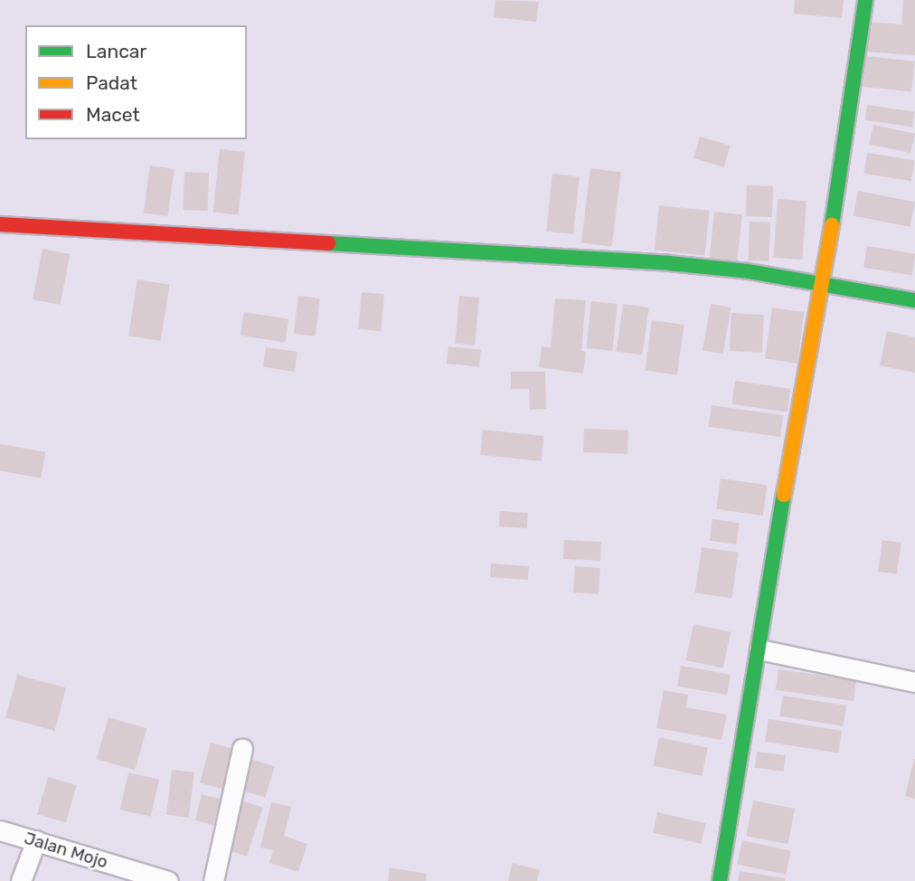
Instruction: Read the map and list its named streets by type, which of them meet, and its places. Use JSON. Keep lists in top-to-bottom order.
{
  "streets": {
    "street": ["Jalan Mojo"]
  },
  "legend": ["Lancar", "Padat", "Macet"]
}
